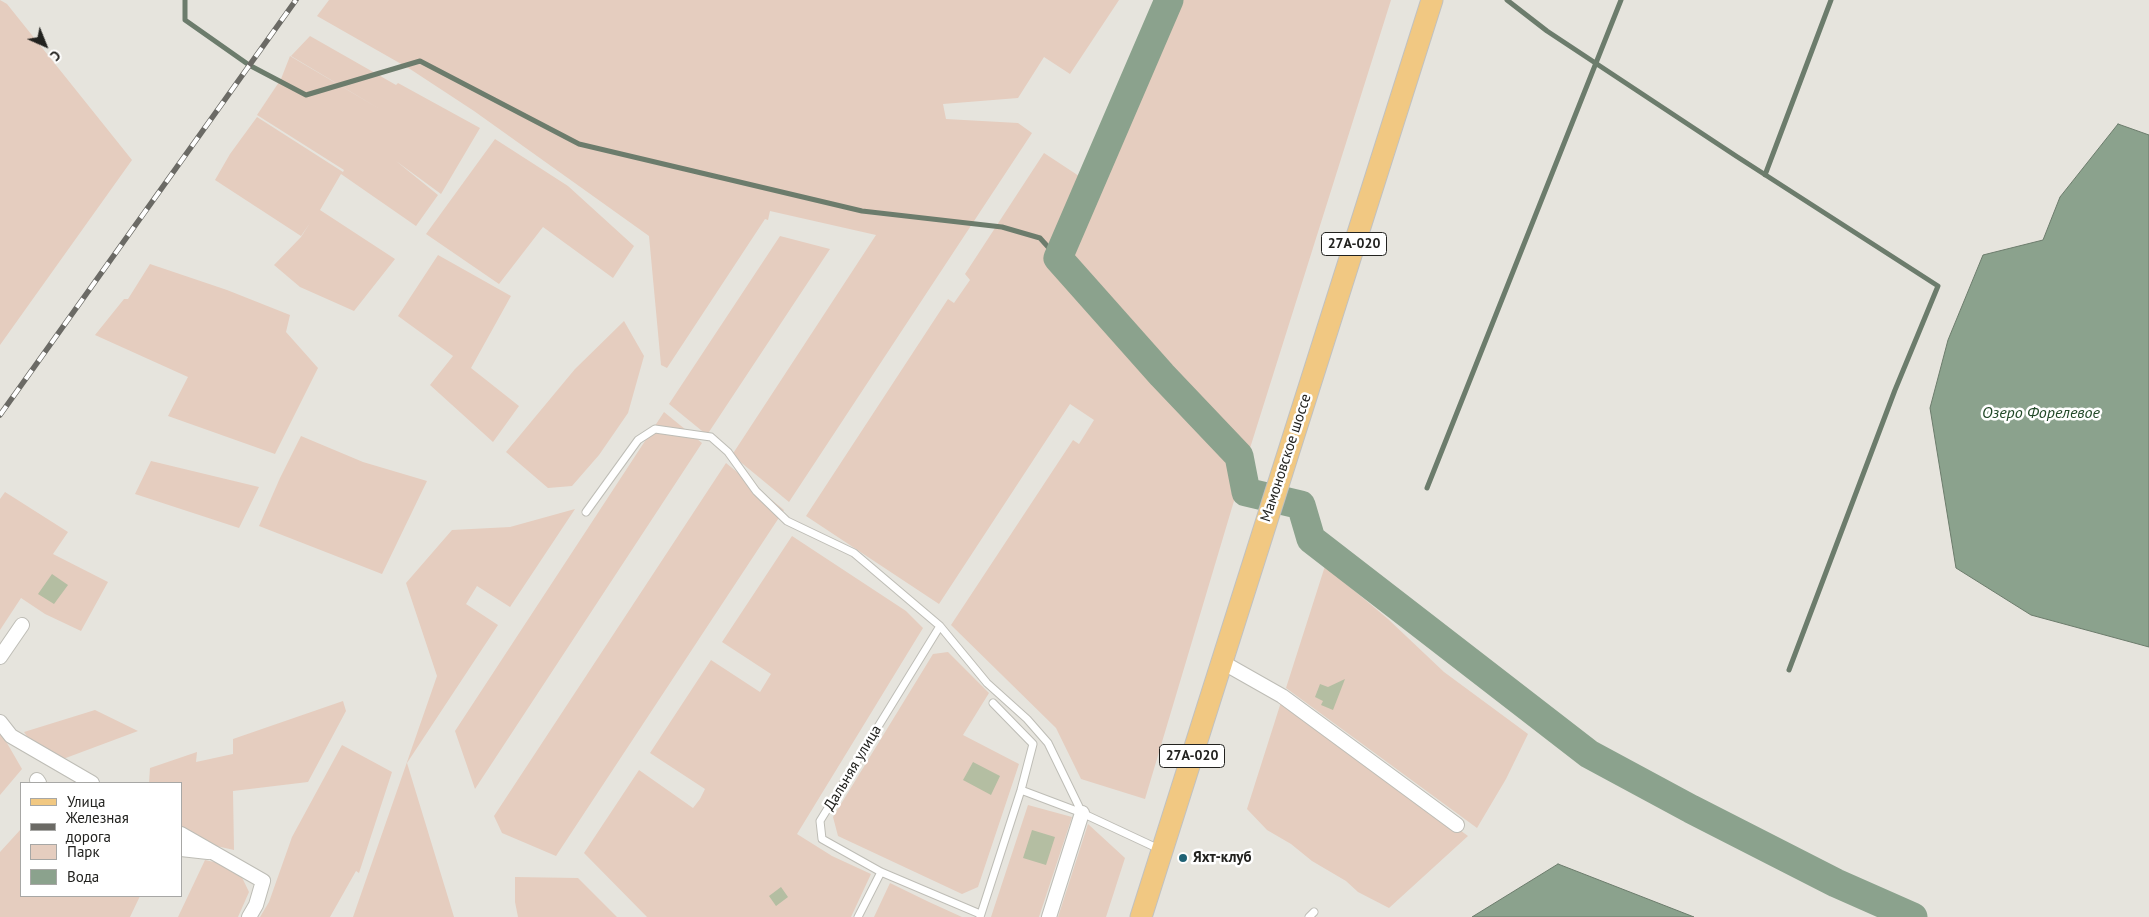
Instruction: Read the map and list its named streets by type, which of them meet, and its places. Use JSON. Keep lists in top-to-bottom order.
{
  "streets": {
    "main road": ["27А-020", "Мамоновское шоссе"],
    "lane": ["Дальняя улица"]
  },
  "water": ["Озеро Форелевое"],
  "places": ["Яхт-клуб"],
  "legend": [
    "Улица",
    "Железная дорога",
    "Парк",
    "Вода"
  ],
  "north": "bottom right"
}
